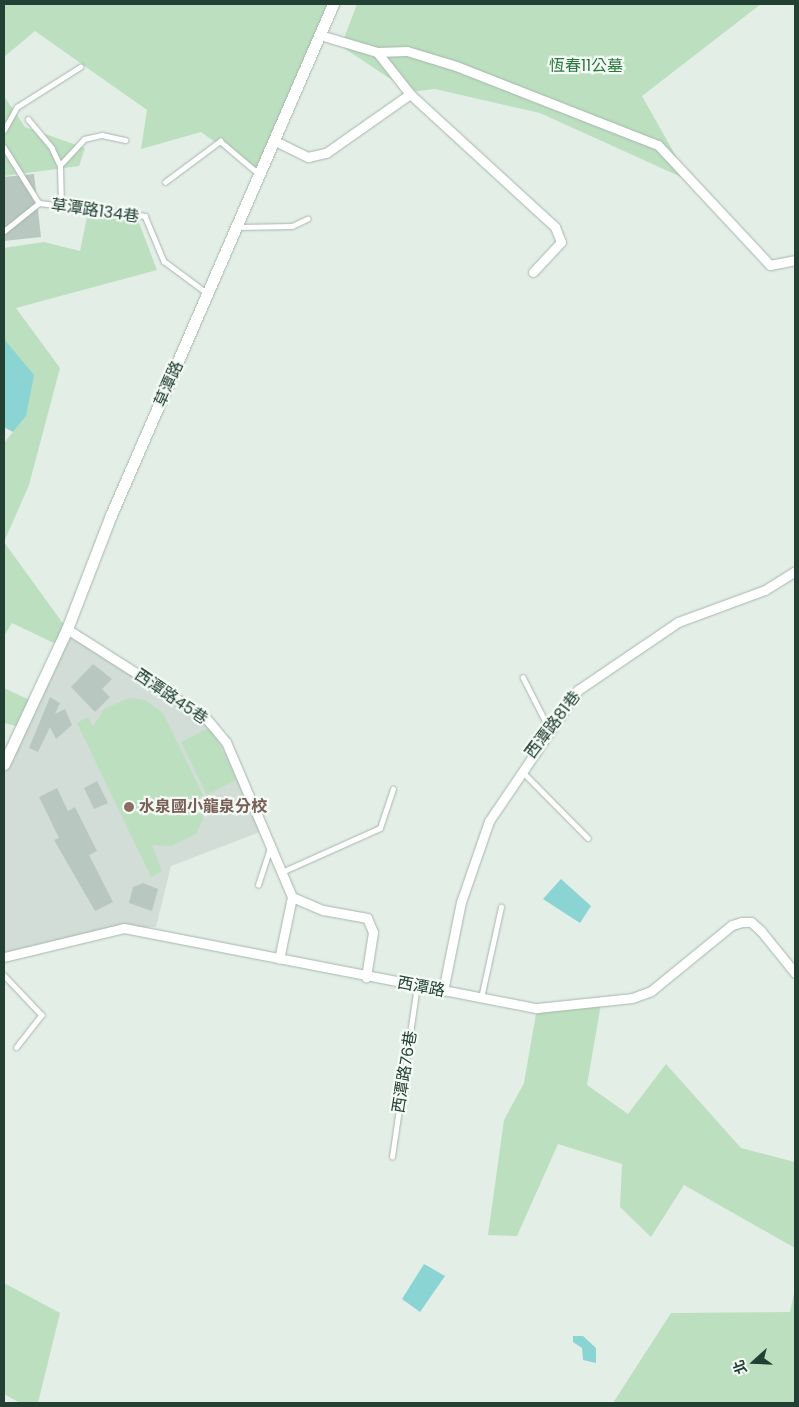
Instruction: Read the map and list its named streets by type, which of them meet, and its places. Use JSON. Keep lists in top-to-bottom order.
{
  "streets": {
    "street": [
      "草潭路",
      "西潭路45巷",
      "西潭路81巷",
      "西潭路"
    ],
    "lane": ["草潭路134巷", "西潭路76巷"]
  },
  "crossings": [
    ["草潭路134巷", "草潭路"],
    ["草潭路", "西潭路45巷"],
    ["西潭路45巷", "西潭路"],
    ["西潭路81巷", "西潭路"],
    ["西潭路", "西潭路76巷"]
  ],
  "parks": ["恆春11公墓"],
  "places": ["水泉國小龍泉分校"],
  "north": "left"
}
